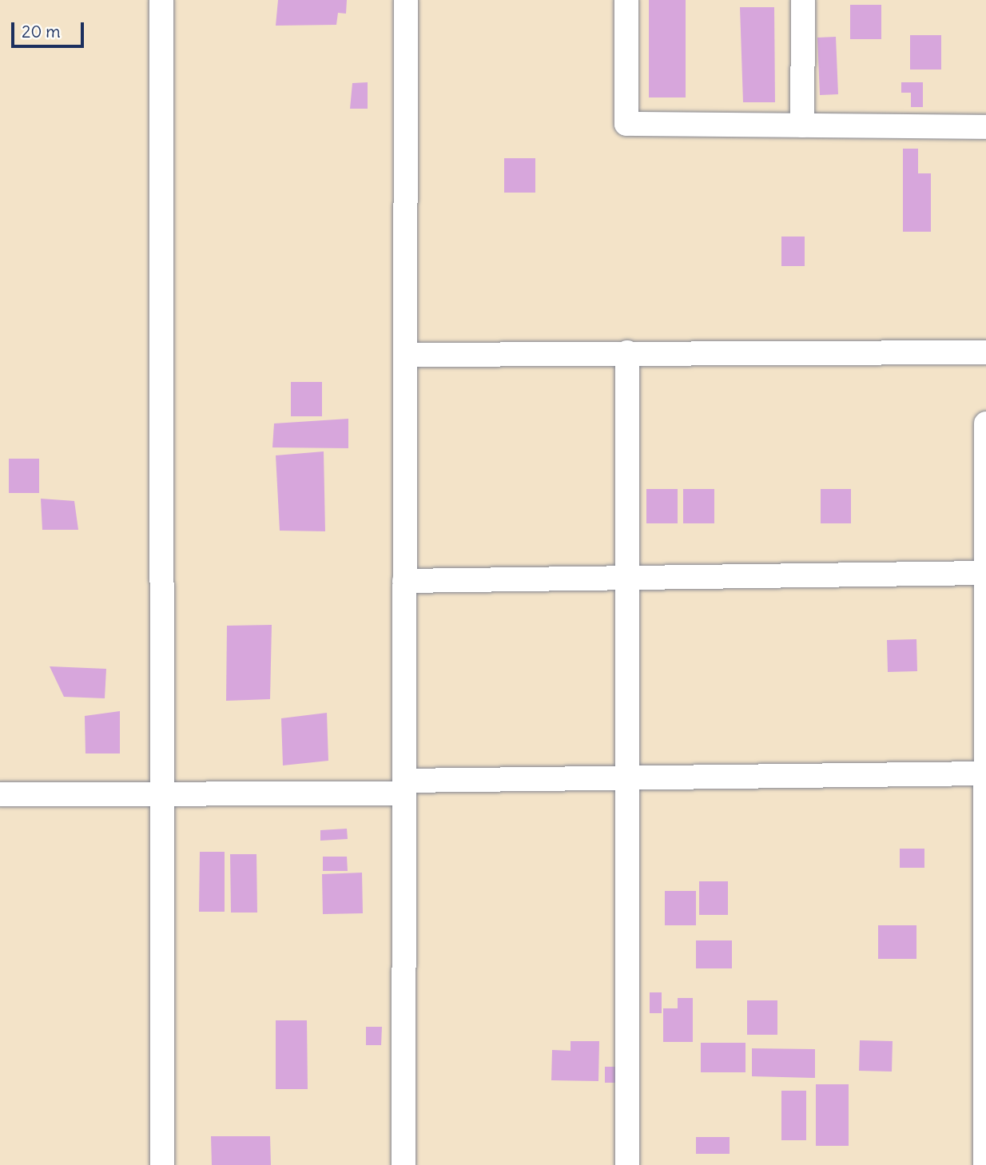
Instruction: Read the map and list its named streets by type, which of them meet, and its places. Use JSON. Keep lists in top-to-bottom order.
{
  "scale_bar": "20 m"
}
